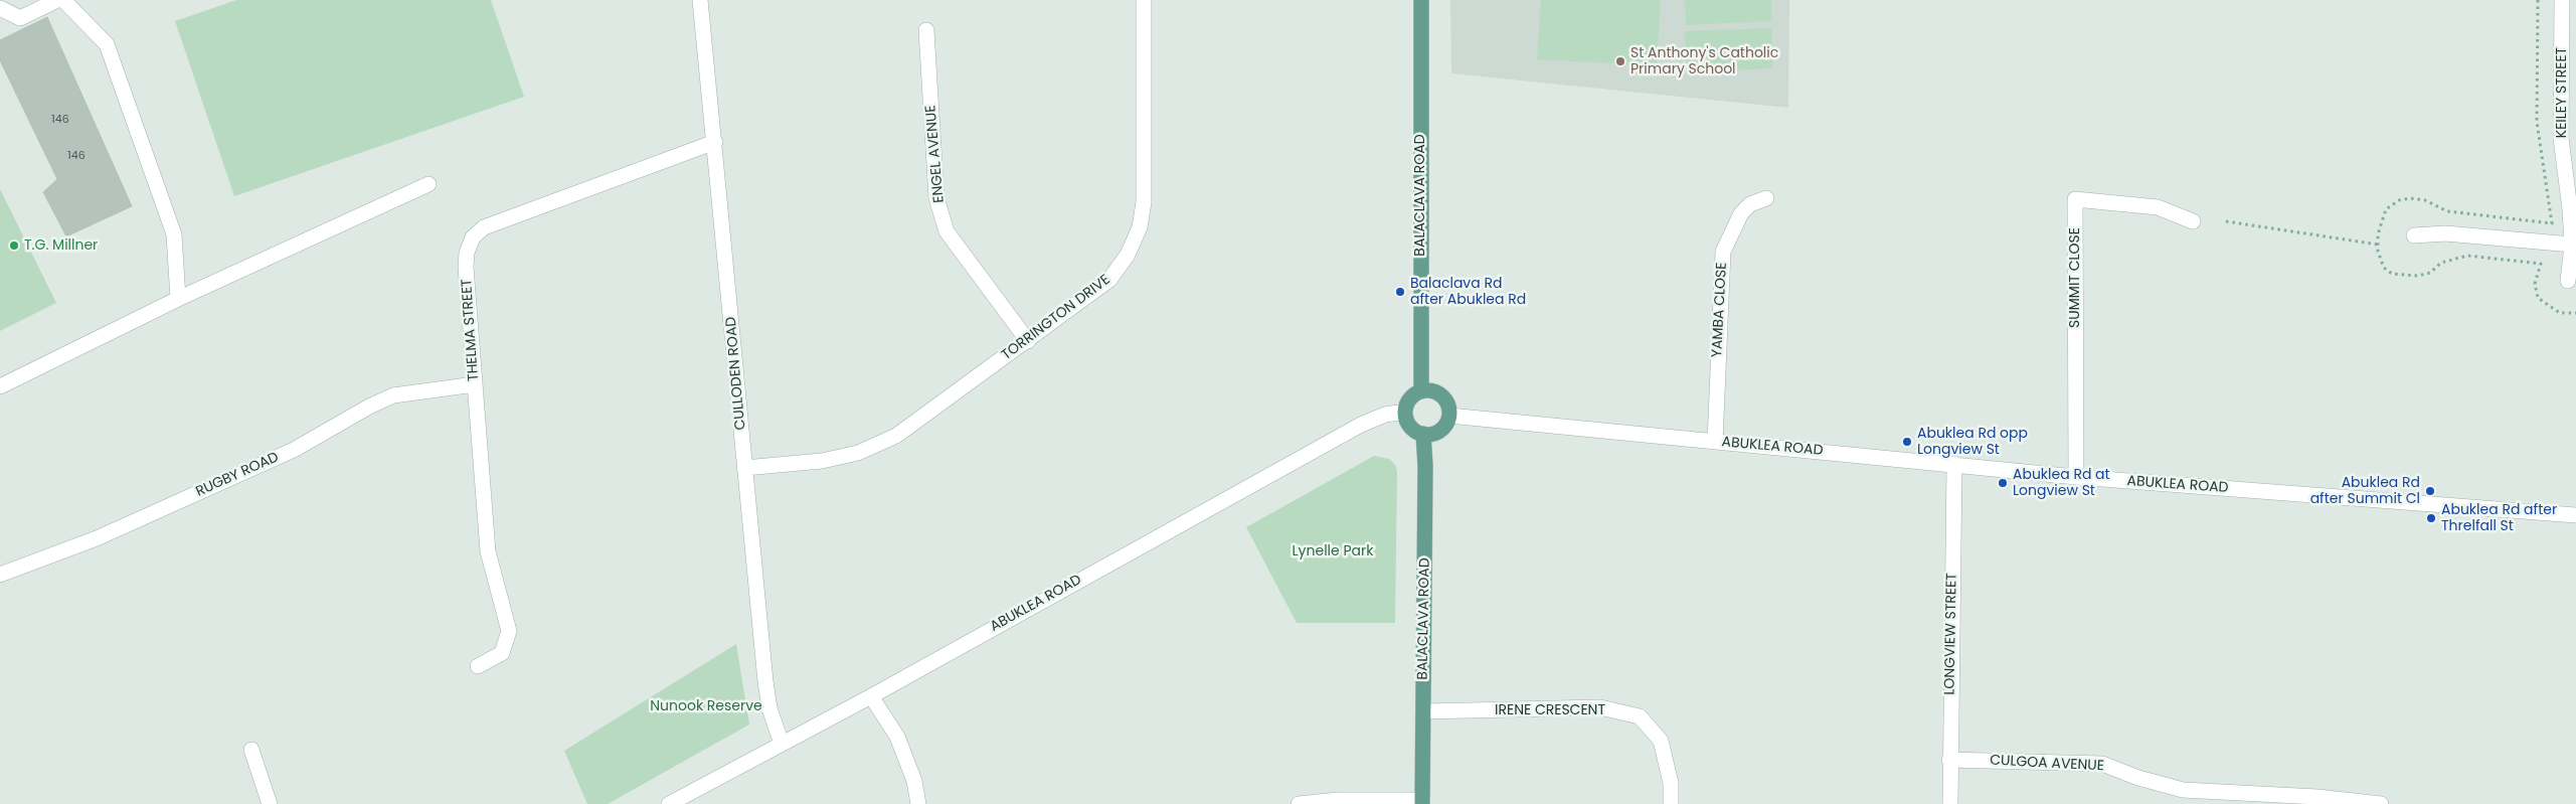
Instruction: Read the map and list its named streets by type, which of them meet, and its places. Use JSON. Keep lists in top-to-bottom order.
{
  "streets": {
    "main road": ["BALACLAVA ROAD"],
    "street": [
      "KEILEY STREET",
      "ENGEL AVENUE",
      "SUMMIT CLOSE",
      "YAMBA CLOSE",
      "TORRINGTON DRIVE",
      "THELMA STREET",
      "CULLODEN ROAD",
      "ABUKLEA ROAD",
      "RUGBY ROAD",
      "LONGVIEW STREET",
      "IRENE CRESCENT",
      "CULGOA AVENUE"
    ]
  },
  "crossings": [
    ["ENGEL AVENUE", "TORRINGTON DRIVE"],
    ["BALACLAVA ROAD", "ABUKLEA ROAD"],
    ["BALACLAVA ROAD", "IRENE CRESCENT"],
    ["SUMMIT CLOSE", "ABUKLEA ROAD"],
    ["YAMBA CLOSE", "ABUKLEA ROAD"],
    ["TORRINGTON DRIVE", "CULLODEN ROAD"],
    ["THELMA STREET", "CULLODEN ROAD"],
    ["THELMA STREET", "RUGBY ROAD"],
    ["CULLODEN ROAD", "ABUKLEA ROAD"],
    ["ABUKLEA ROAD", "LONGVIEW STREET"],
    ["LONGVIEW STREET", "CULGOA AVENUE"]
  ],
  "parks": ["Lynelle Park", "Nunook Reserve"],
  "places": [
    "St Anthony's Catholic Primary School",
    "T.G. Millner",
    "Balaclava Rd after Abuklea Rd",
    "Abuklea Rd opp Longview St",
    "Abuklea Rd at Longview St",
    "Abuklea Rd after Summit Cl",
    "Abuklea Rd after Threlfall St"
  ],
  "house_numbers": ["146", "146"]
}
